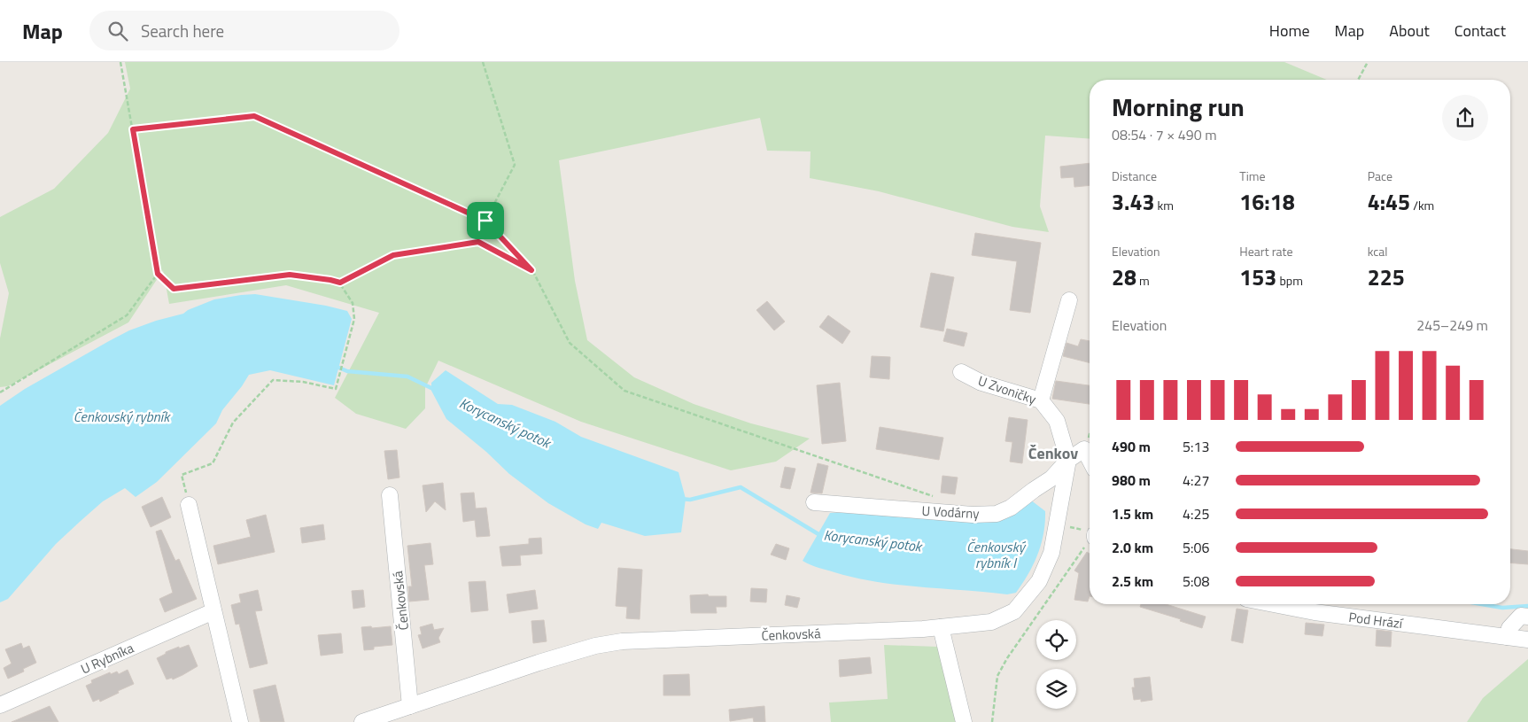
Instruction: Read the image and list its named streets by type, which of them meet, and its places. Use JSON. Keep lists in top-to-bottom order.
{
  "streets": {
    "street": [
      "U Zvoničky",
      "U Vodárny",
      "Čenkovská",
      "Pod Hrází",
      "U Rybníka"
    ]
  },
  "crossings": [
    ["U Zvoničky", "U Vodárny"],
    ["U Zvoničky", "Čenkovská"],
    ["U Vodárny", "Čenkovská"]
  ],
  "districts": ["Čenkov"],
  "water": ["Čenkovský rybník", "Korycanský potok", "Čenkovský rybník I"],
  "page": {
    "header": "Map",
    "search": "Search here",
    "nav": [
      "Home",
      "Map",
      "About",
      "Contact"
    ],
    "heading": ["Morning run", "08:54 · 7 × 490 m"],
    "stats": [
      ["Distance", "3.43 km"],
      ["Time", "16:18"],
      ["Pace", "4:45 /km"],
      ["Elevation", "28 m"],
      ["Heart rate", "153 bpm"],
      ["kcal", "225"]
    ],
    "chart": ["Elevation", "245–249 m"],
    "list": [
      {
        "name": "490 m",
        "note": "5:13"
      },
      {
        "name": "980 m",
        "note": "4:27"
      },
      {
        "name": "1.5 km",
        "note": "4:25"
      },
      {
        "name": "2.0 km",
        "note": "5:06"
      },
      {
        "name": "2.5 km",
        "note": "5:08"
      }
    ]
  }
}
